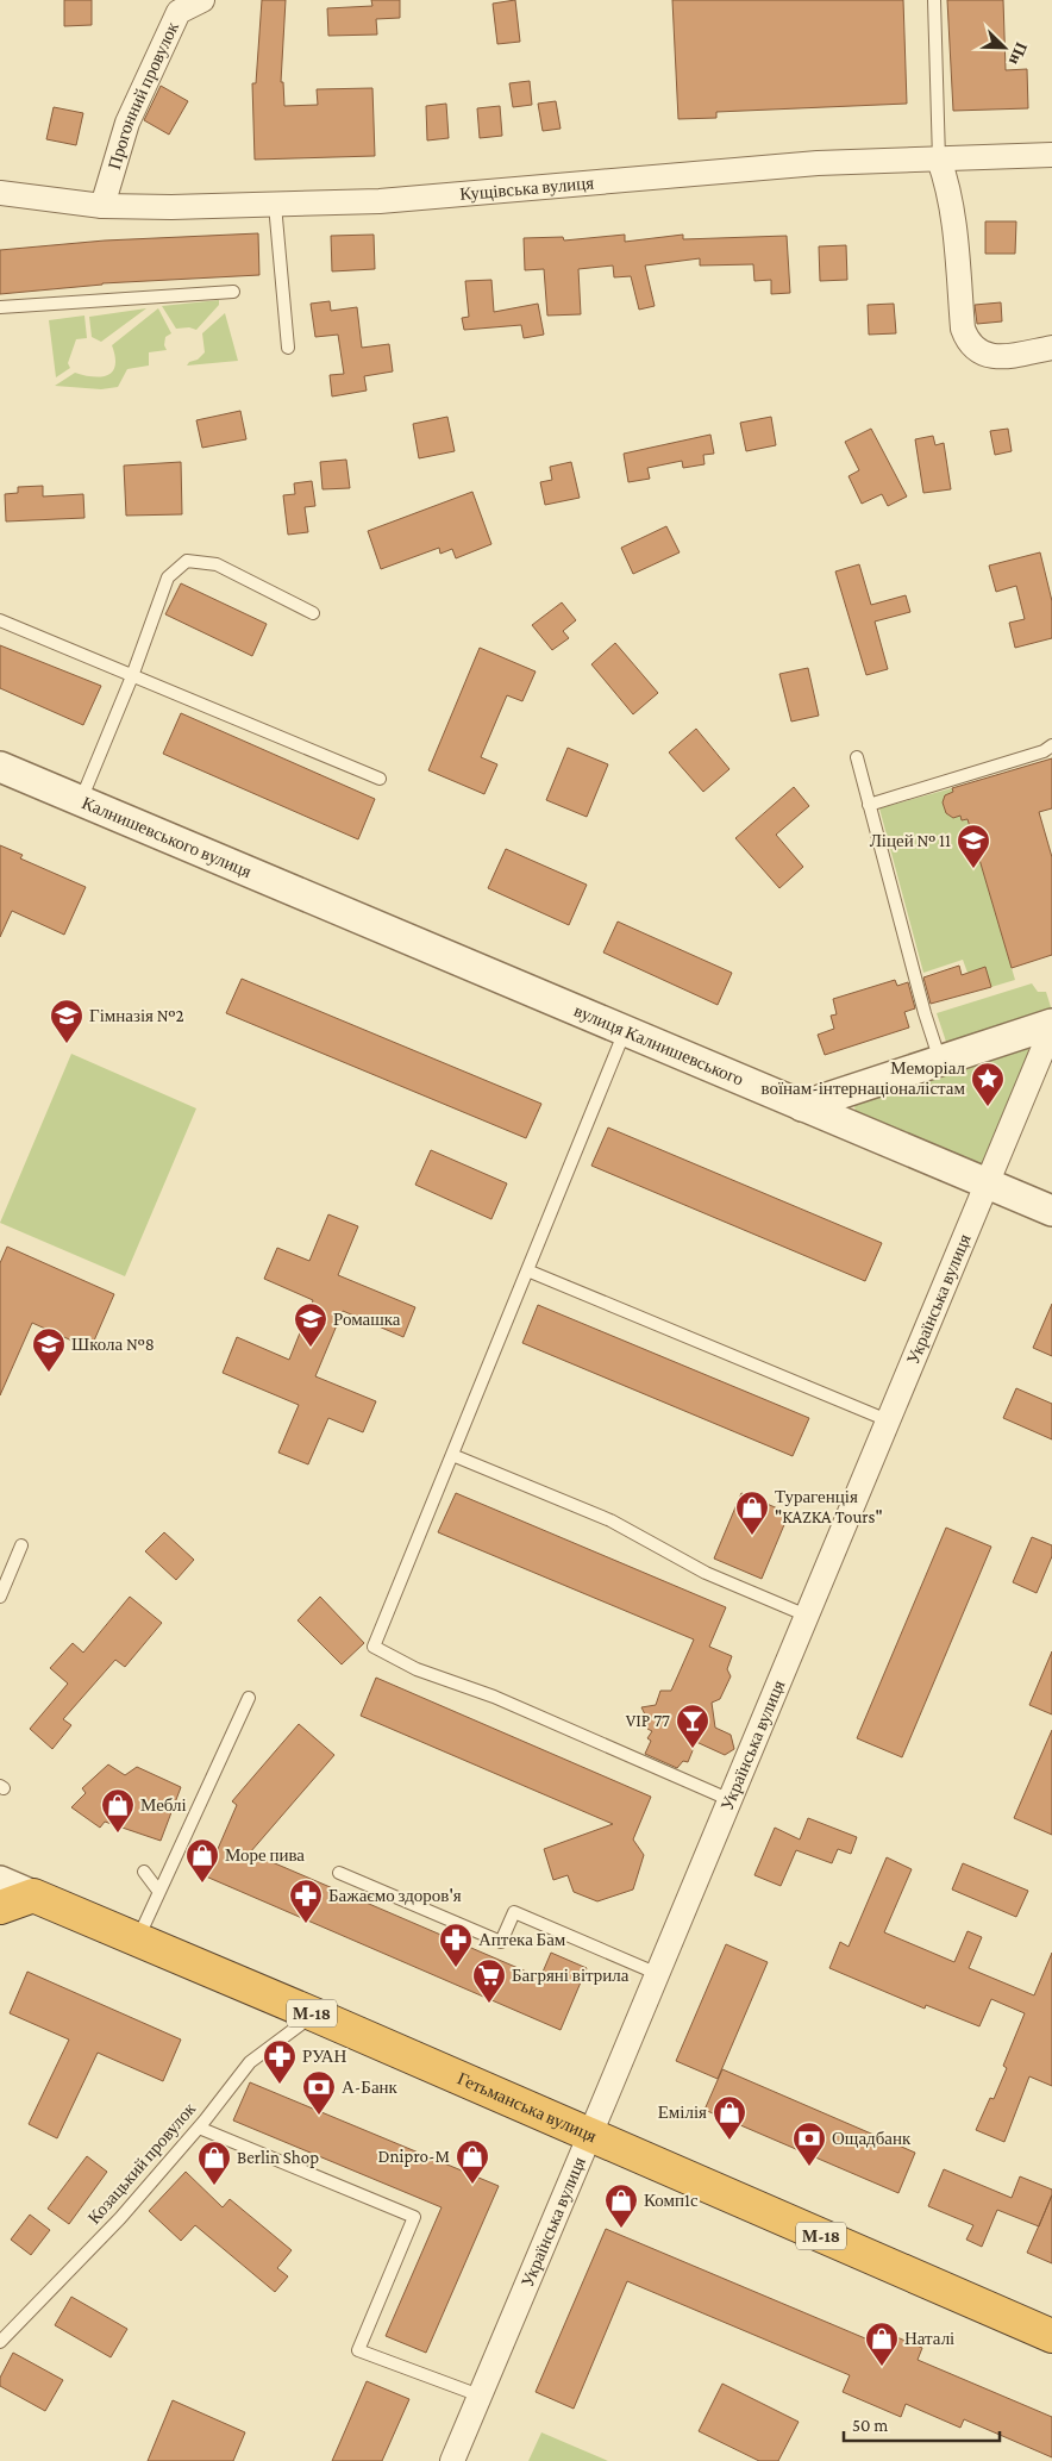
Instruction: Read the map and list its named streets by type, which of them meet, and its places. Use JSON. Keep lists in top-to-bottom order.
{
  "streets": {
    "highway": ["М-18", "Гетьманська вулиця"],
    "street": [
      "Прогонний провулок",
      "Кущівська вулиця",
      "Калнишевського вулиця",
      "вулиця Калнишевського",
      "Українська вулиця"
    ],
    "lane": ["Козацький провулок"]
  },
  "crossings": [
    ["Прогонний провулок", "Кущівська вулиця"],
    ["Калнишевського вулиця", "вулиця Калнишевського"],
    ["вулиця Калнишевського", "Українська вулиця"],
    ["Українська вулиця", "Гетьманська вулиця"],
    ["Гетьманська вулиця", "Козацький провулок"]
  ],
  "places": {
    "school or university": [
      "Ліцей № 11",
      "Гімназія №2",
      "Ромашка",
      "Школа №8"
    ],
    "place": ["Меморіал воїнам-інтернаціоналістам"],
    "shop": [
      "Турагенція \"KAZKA Tours\"",
      "Меблі",
      "Море пива",
      "Емілія",
      "Dnipro-M",
      "Berlin Shop",
      "Комп1с",
      "Наталі"
    ],
    "bar": ["VIP 77"],
    "pharmacy": ["Бажаємо здоров'я", "Аптека Бам", "РУАН"],
    "supermarket": ["Багряні вітрила"],
    "bank": ["А-Банк", "Ощадбанк"]
  },
  "scale_bar": "50 m",
  "north": "bottom right"
}
